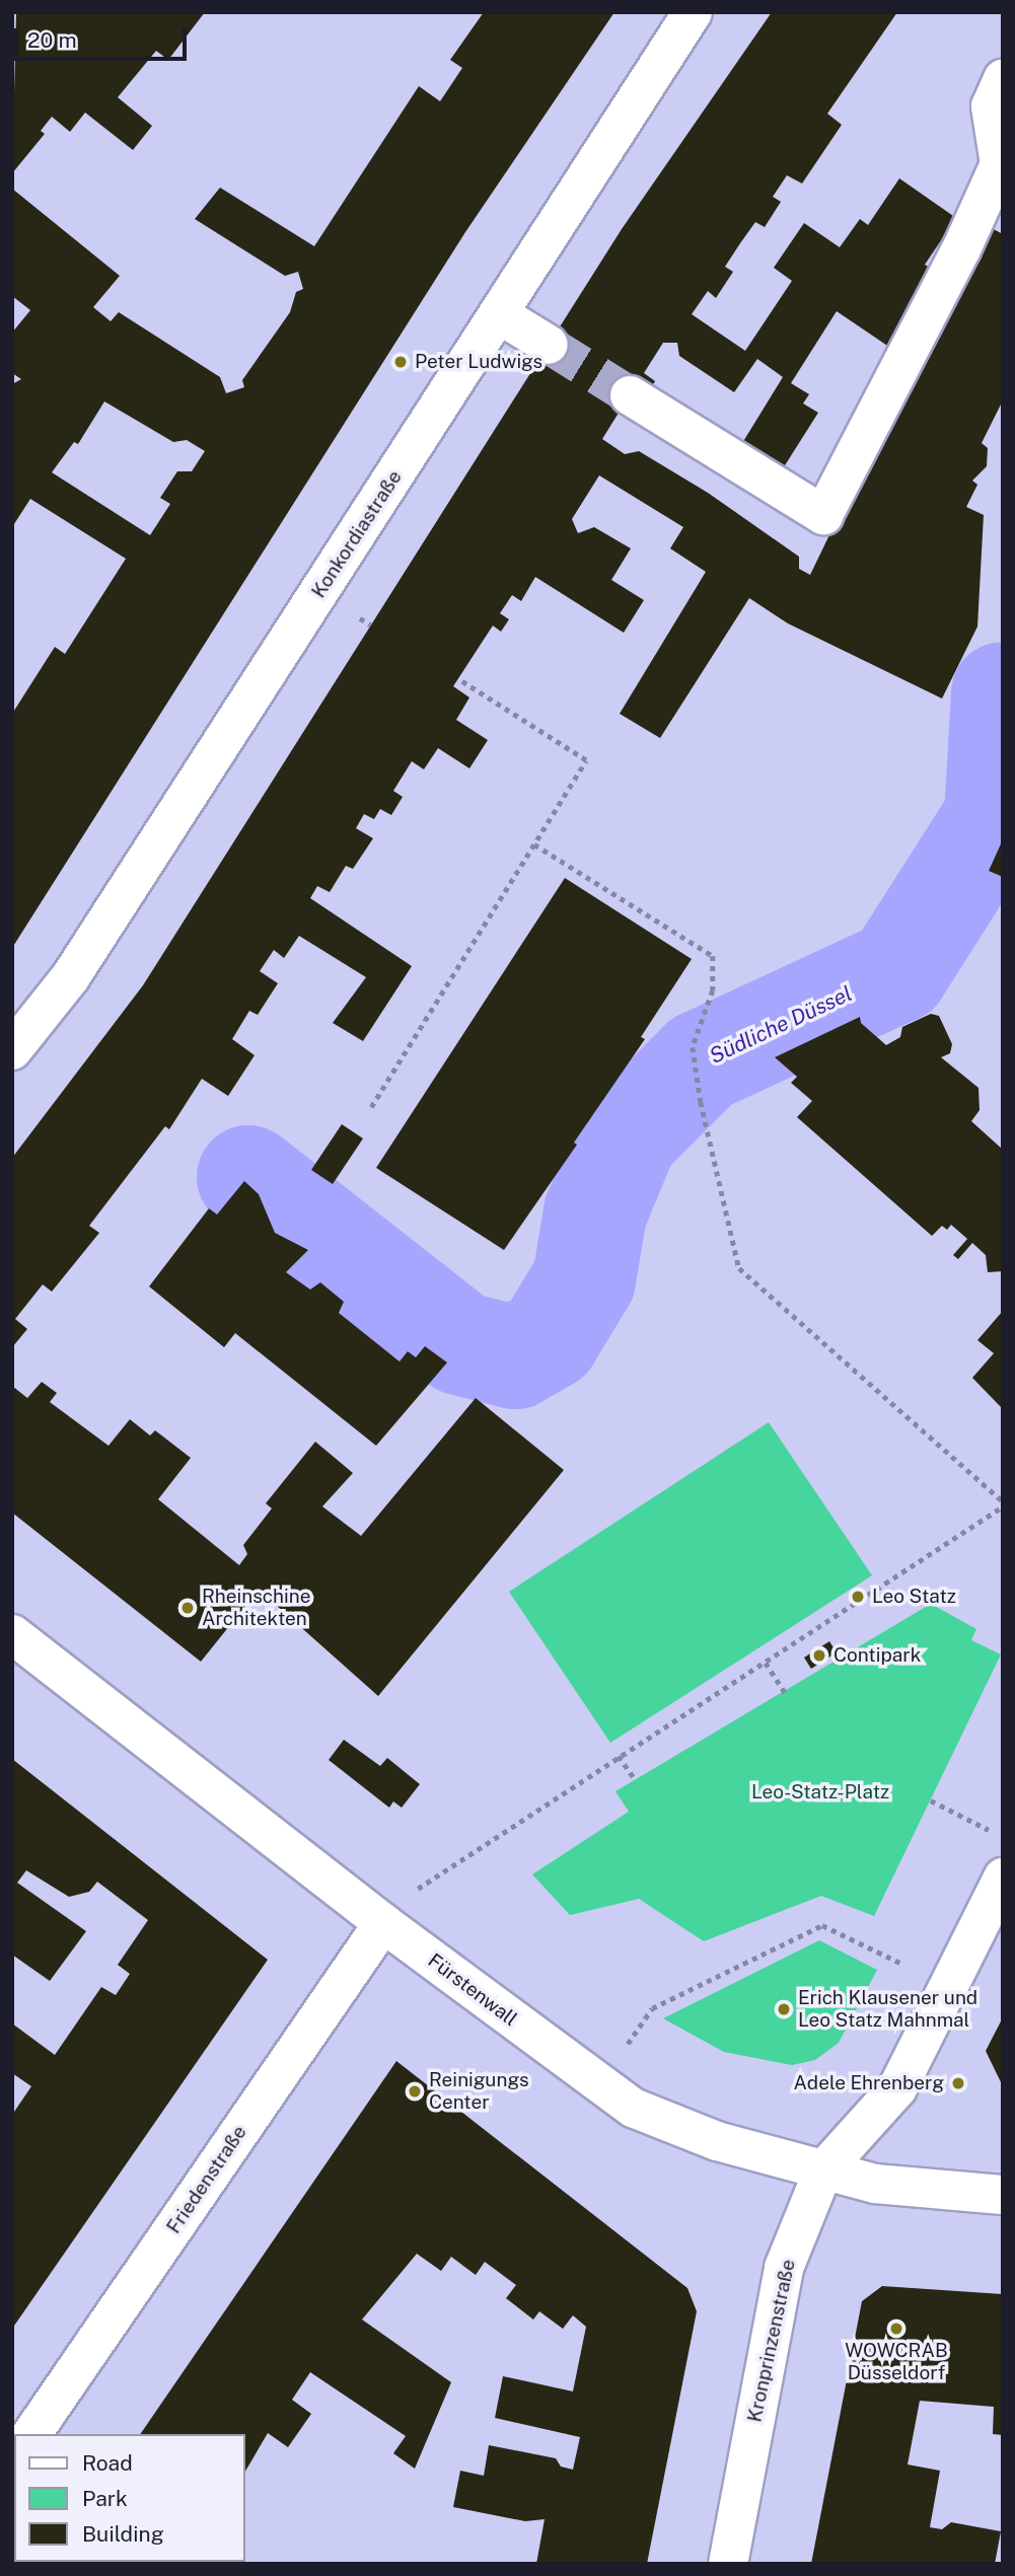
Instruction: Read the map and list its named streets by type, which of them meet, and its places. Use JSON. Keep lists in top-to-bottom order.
{
  "streets": {
    "street": [
      "Konkordiastraße",
      "Fürstenwall",
      "Friedenstraße",
      "Kronprinzenstraße"
    ]
  },
  "crossings": [
    ["Fürstenwall", "Friedenstraße"],
    ["Fürstenwall", "Kronprinzenstraße"]
  ],
  "water": ["Südliche Düssel"],
  "parks": ["Leo-Statz-Platz"],
  "places": [
    "Peter Ludwigs",
    "Leo Statz",
    "Rheinschine Architekten",
    "Contipark",
    "Erich Klausener und Leo Statz Mahnmal",
    "Adele Ehrenberg",
    "Reinigungs Center",
    "WOWCRAB Düsseldorf"
  ],
  "legend": ["Road", "Park", "Building"],
  "scale_bar": "20 m"
}
